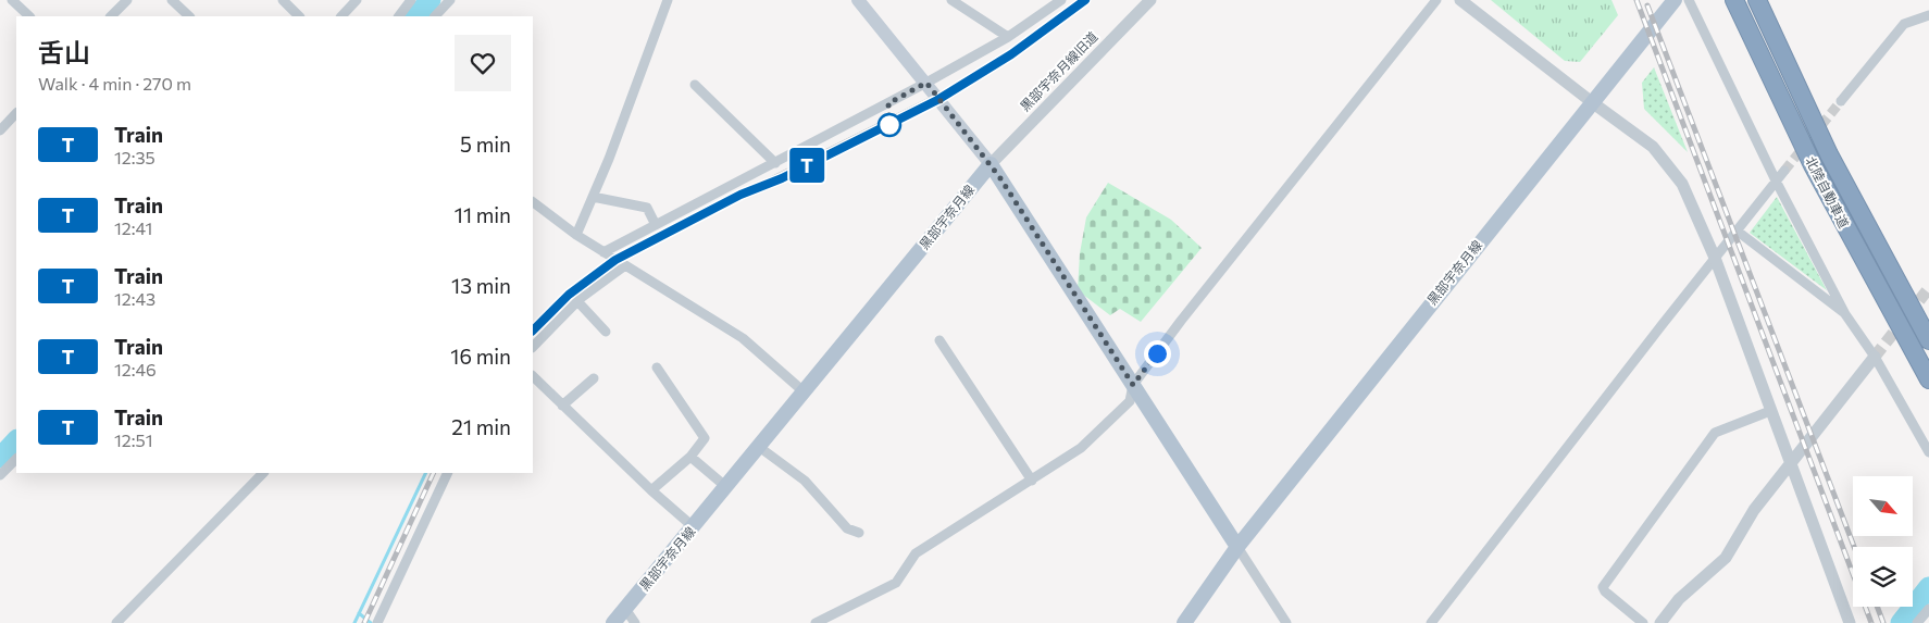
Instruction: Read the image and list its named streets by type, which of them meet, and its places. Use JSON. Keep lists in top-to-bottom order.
{
  "streets": {
    "highway": ["北陸自動車道"],
    "main road": ["黒部宇奈月線"],
    "street": ["黒部宇奈月線旧道"]
  },
  "crossings": [
    ["黒部宇奈月線旧道", "黒部宇奈月線"]
  ],
  "north": "bottom right",
  "page": {
    "on_map": "T",
    "heading": ["舌山", "Walk · 4 min · 270 m"],
    "list": [
      {
        "mark": "T",
        "name": "Train",
        "note": "12:35",
        "value": "5 min"
      },
      {
        "mark": "T",
        "name": "Train",
        "note": "12:41",
        "value": "11 min"
      },
      {
        "mark": "T",
        "name": "Train",
        "note": "12:43",
        "value": "13 min"
      },
      {
        "mark": "T",
        "name": "Train",
        "note": "12:46",
        "value": "16 min"
      },
      {
        "mark": "T",
        "name": "Train",
        "note": "12:51",
        "value": "21 min"
      }
    ]
  }
}
